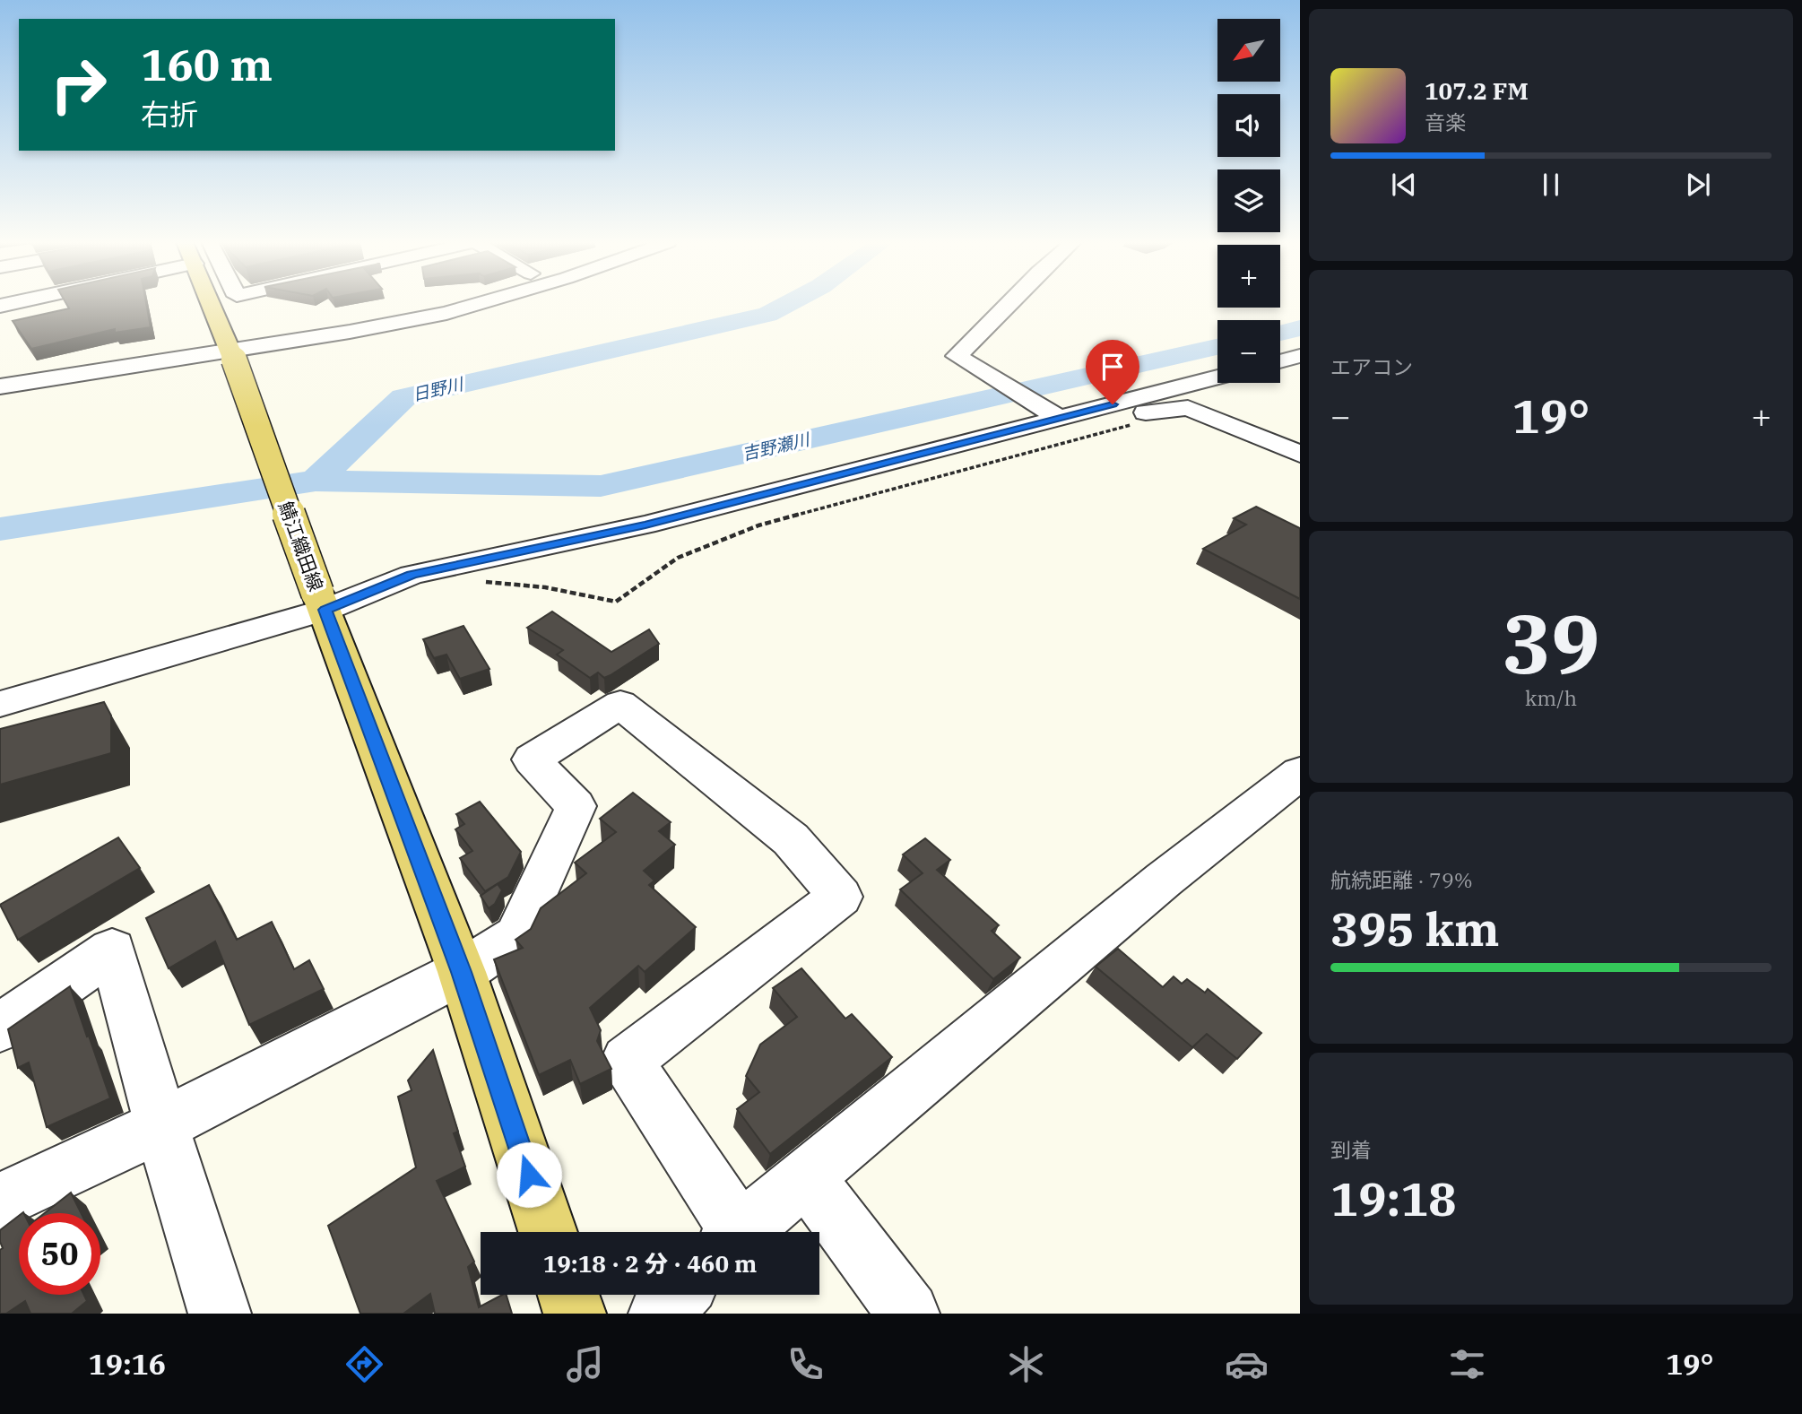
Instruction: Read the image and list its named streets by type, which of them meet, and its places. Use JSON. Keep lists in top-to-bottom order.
{
  "streets": {
    "main road": ["鯖江織田線"]
  },
  "water": ["日野川", "吉野瀬川"],
  "north": "bottom left",
  "page": {
    "map_buttons": ["+", "−"],
    "turn": ["160 m", "右折"],
    "song": ["107.2 FM", "音楽"],
    "tile": [
      "エアコン",
      ["39", "km/h"],
      ["航続距離 · 79%", "395 km"],
      ["到着", "19:18"]
    ],
    "heat": ["−", "19°", "+"],
    "limit": "50",
    "trip": "19:18 · 2 分 · 460 m",
    "tabs": ["19:16", "19°"]
  }
}
